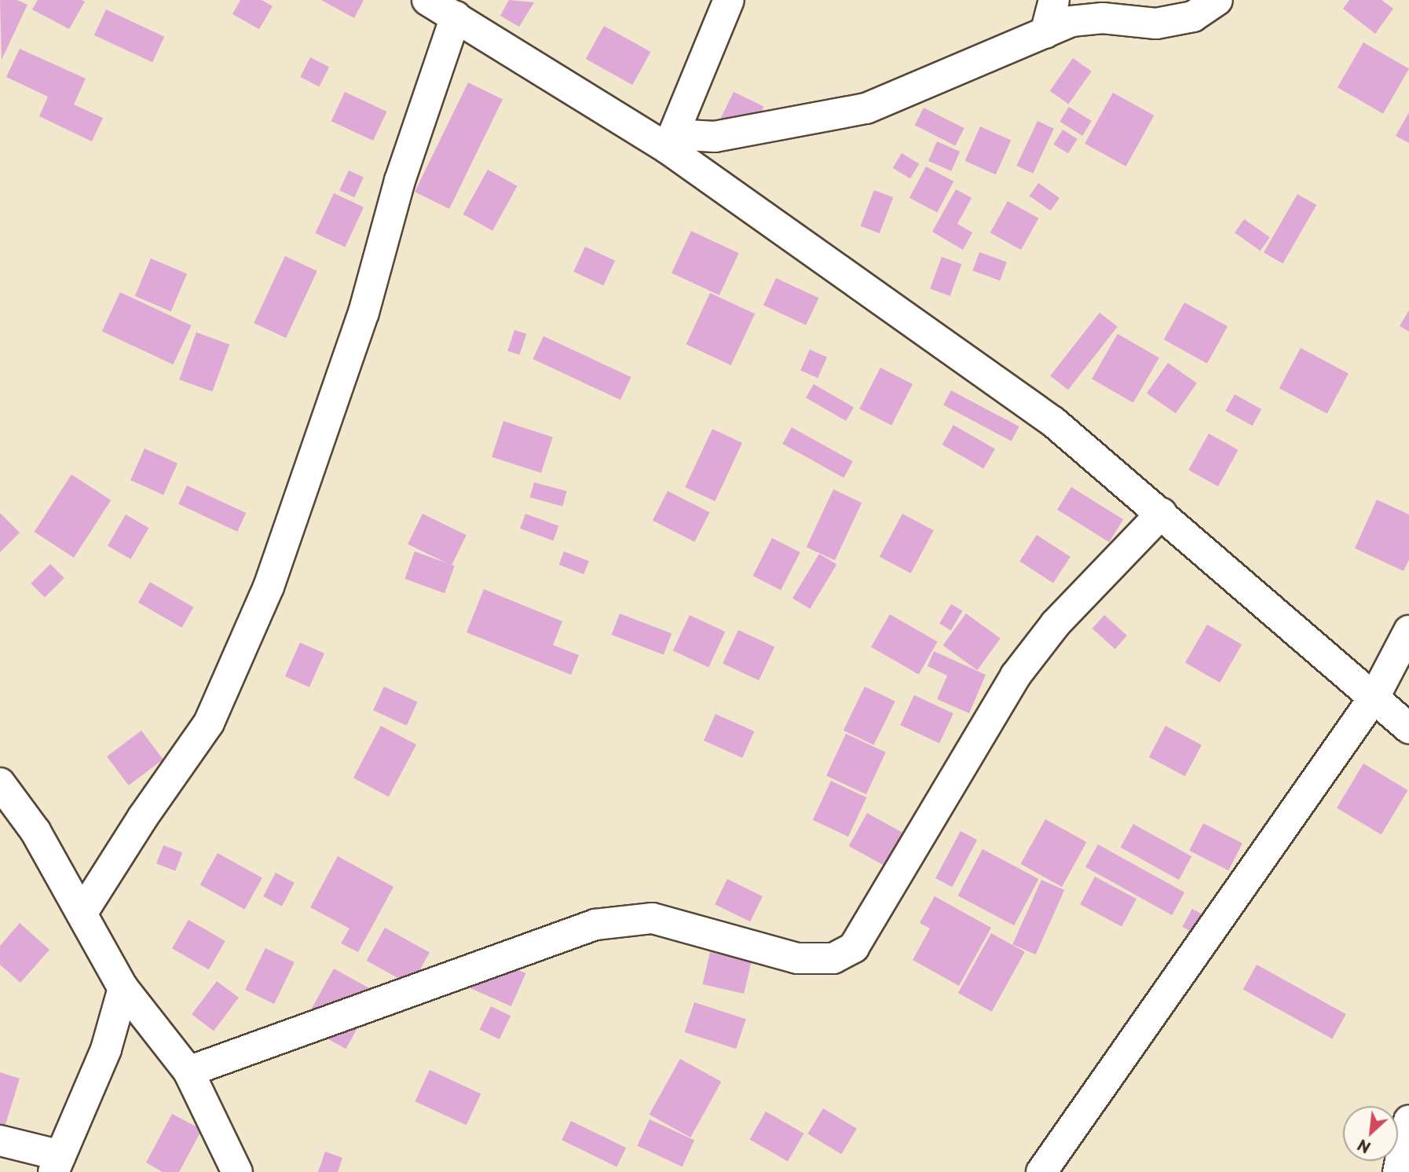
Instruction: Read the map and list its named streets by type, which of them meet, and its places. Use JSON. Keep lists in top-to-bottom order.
{
  "north": "bottom left"
}
